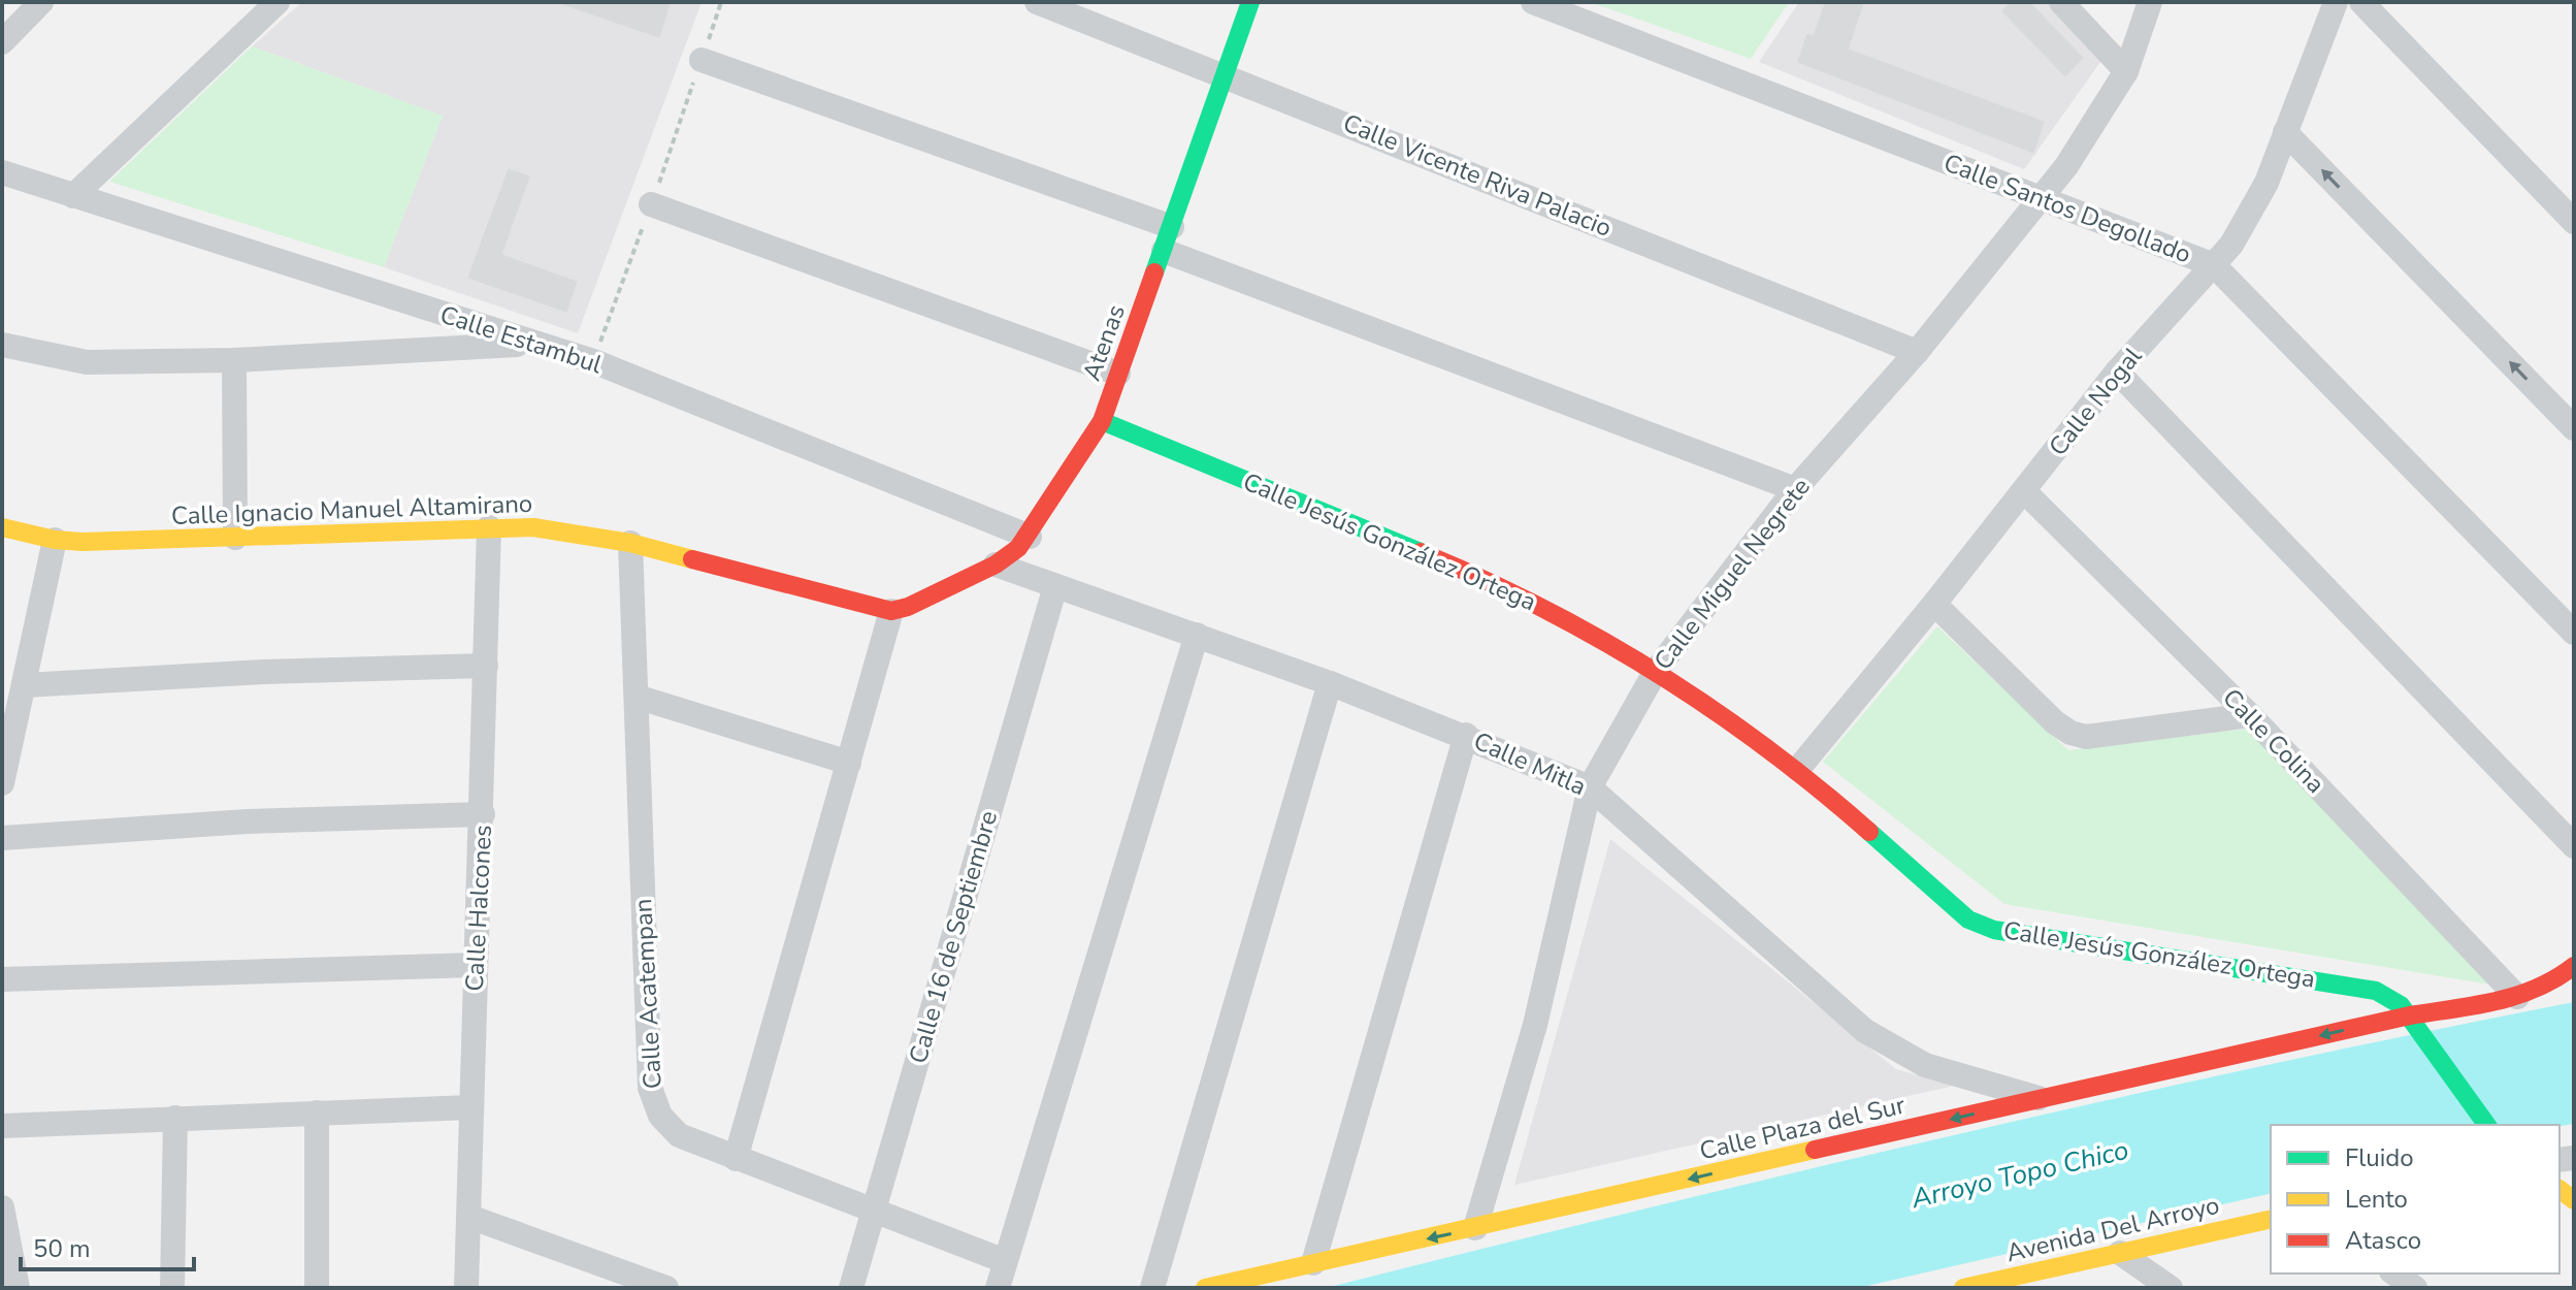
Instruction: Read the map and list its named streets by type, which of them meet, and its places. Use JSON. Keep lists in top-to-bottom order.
{
  "streets": {
    "street": [
      "Calle Vicente Riva Palacio",
      "Calle Santos Degollado",
      "Calle Estambul",
      "Atenas",
      "Calle Nogal",
      "Calle Ignacio Manuel Altamirano",
      "Calle Jesús González Ortega",
      "Calle Miguel Negrete",
      "Calle Colina",
      "Calle Mitla",
      "Calle Halcones",
      "Calle 16 de Septiembre",
      "Calle Acatempan",
      "Calle Plaza del Sur",
      "Avenida Del Arroyo"
    ]
  },
  "crossings": [
    ["Calle Vicente Riva Palacio", "Atenas"],
    ["Calle Vicente Riva Palacio", "Calle Miguel Negrete"],
    ["Calle Santos Degollado", "Calle Nogal"],
    ["Calle Santos Degollado", "Calle Miguel Negrete"],
    ["Calle Estambul", "Atenas"],
    ["Atenas", "Calle Ignacio Manuel Altamirano"],
    ["Atenas", "Calle Jesús González Ortega"],
    ["Atenas", "Calle Mitla"],
    ["Calle Nogal", "Calle Jesús González Ortega"],
    ["Calle Nogal", "Calle Colina"],
    ["Calle Ignacio Manuel Altamirano", "Calle Halcones"],
    ["Calle Ignacio Manuel Altamirano", "Calle Acatempan"],
    ["Calle Jesús González Ortega", "Calle Miguel Negrete"],
    ["Calle Jesús González Ortega", "Calle Plaza del Sur"],
    ["Calle Miguel Negrete", "Calle Mitla"],
    ["Calle Miguel Negrete", "Calle Plaza del Sur"],
    ["Calle Colina", "Calle Plaza del Sur"],
    ["Calle Mitla", "Calle 16 de Septiembre"],
    ["Calle Mitla", "Calle Plaza del Sur"],
    ["Calle 16 de Septiembre", "Calle Acatempan"]
  ],
  "one_way": ["Calle Plaza del Sur"],
  "water": ["Arroyo Topo Chico"],
  "legend": ["Fluido", "Lento", "Atasco"],
  "scale_bar": "50 m"
}
